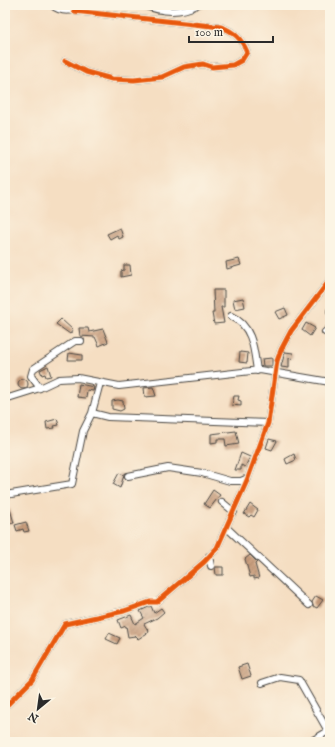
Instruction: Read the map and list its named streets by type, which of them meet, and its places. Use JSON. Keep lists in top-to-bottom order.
{
  "scale_bar": "100 m",
  "north": "bottom left"
}
